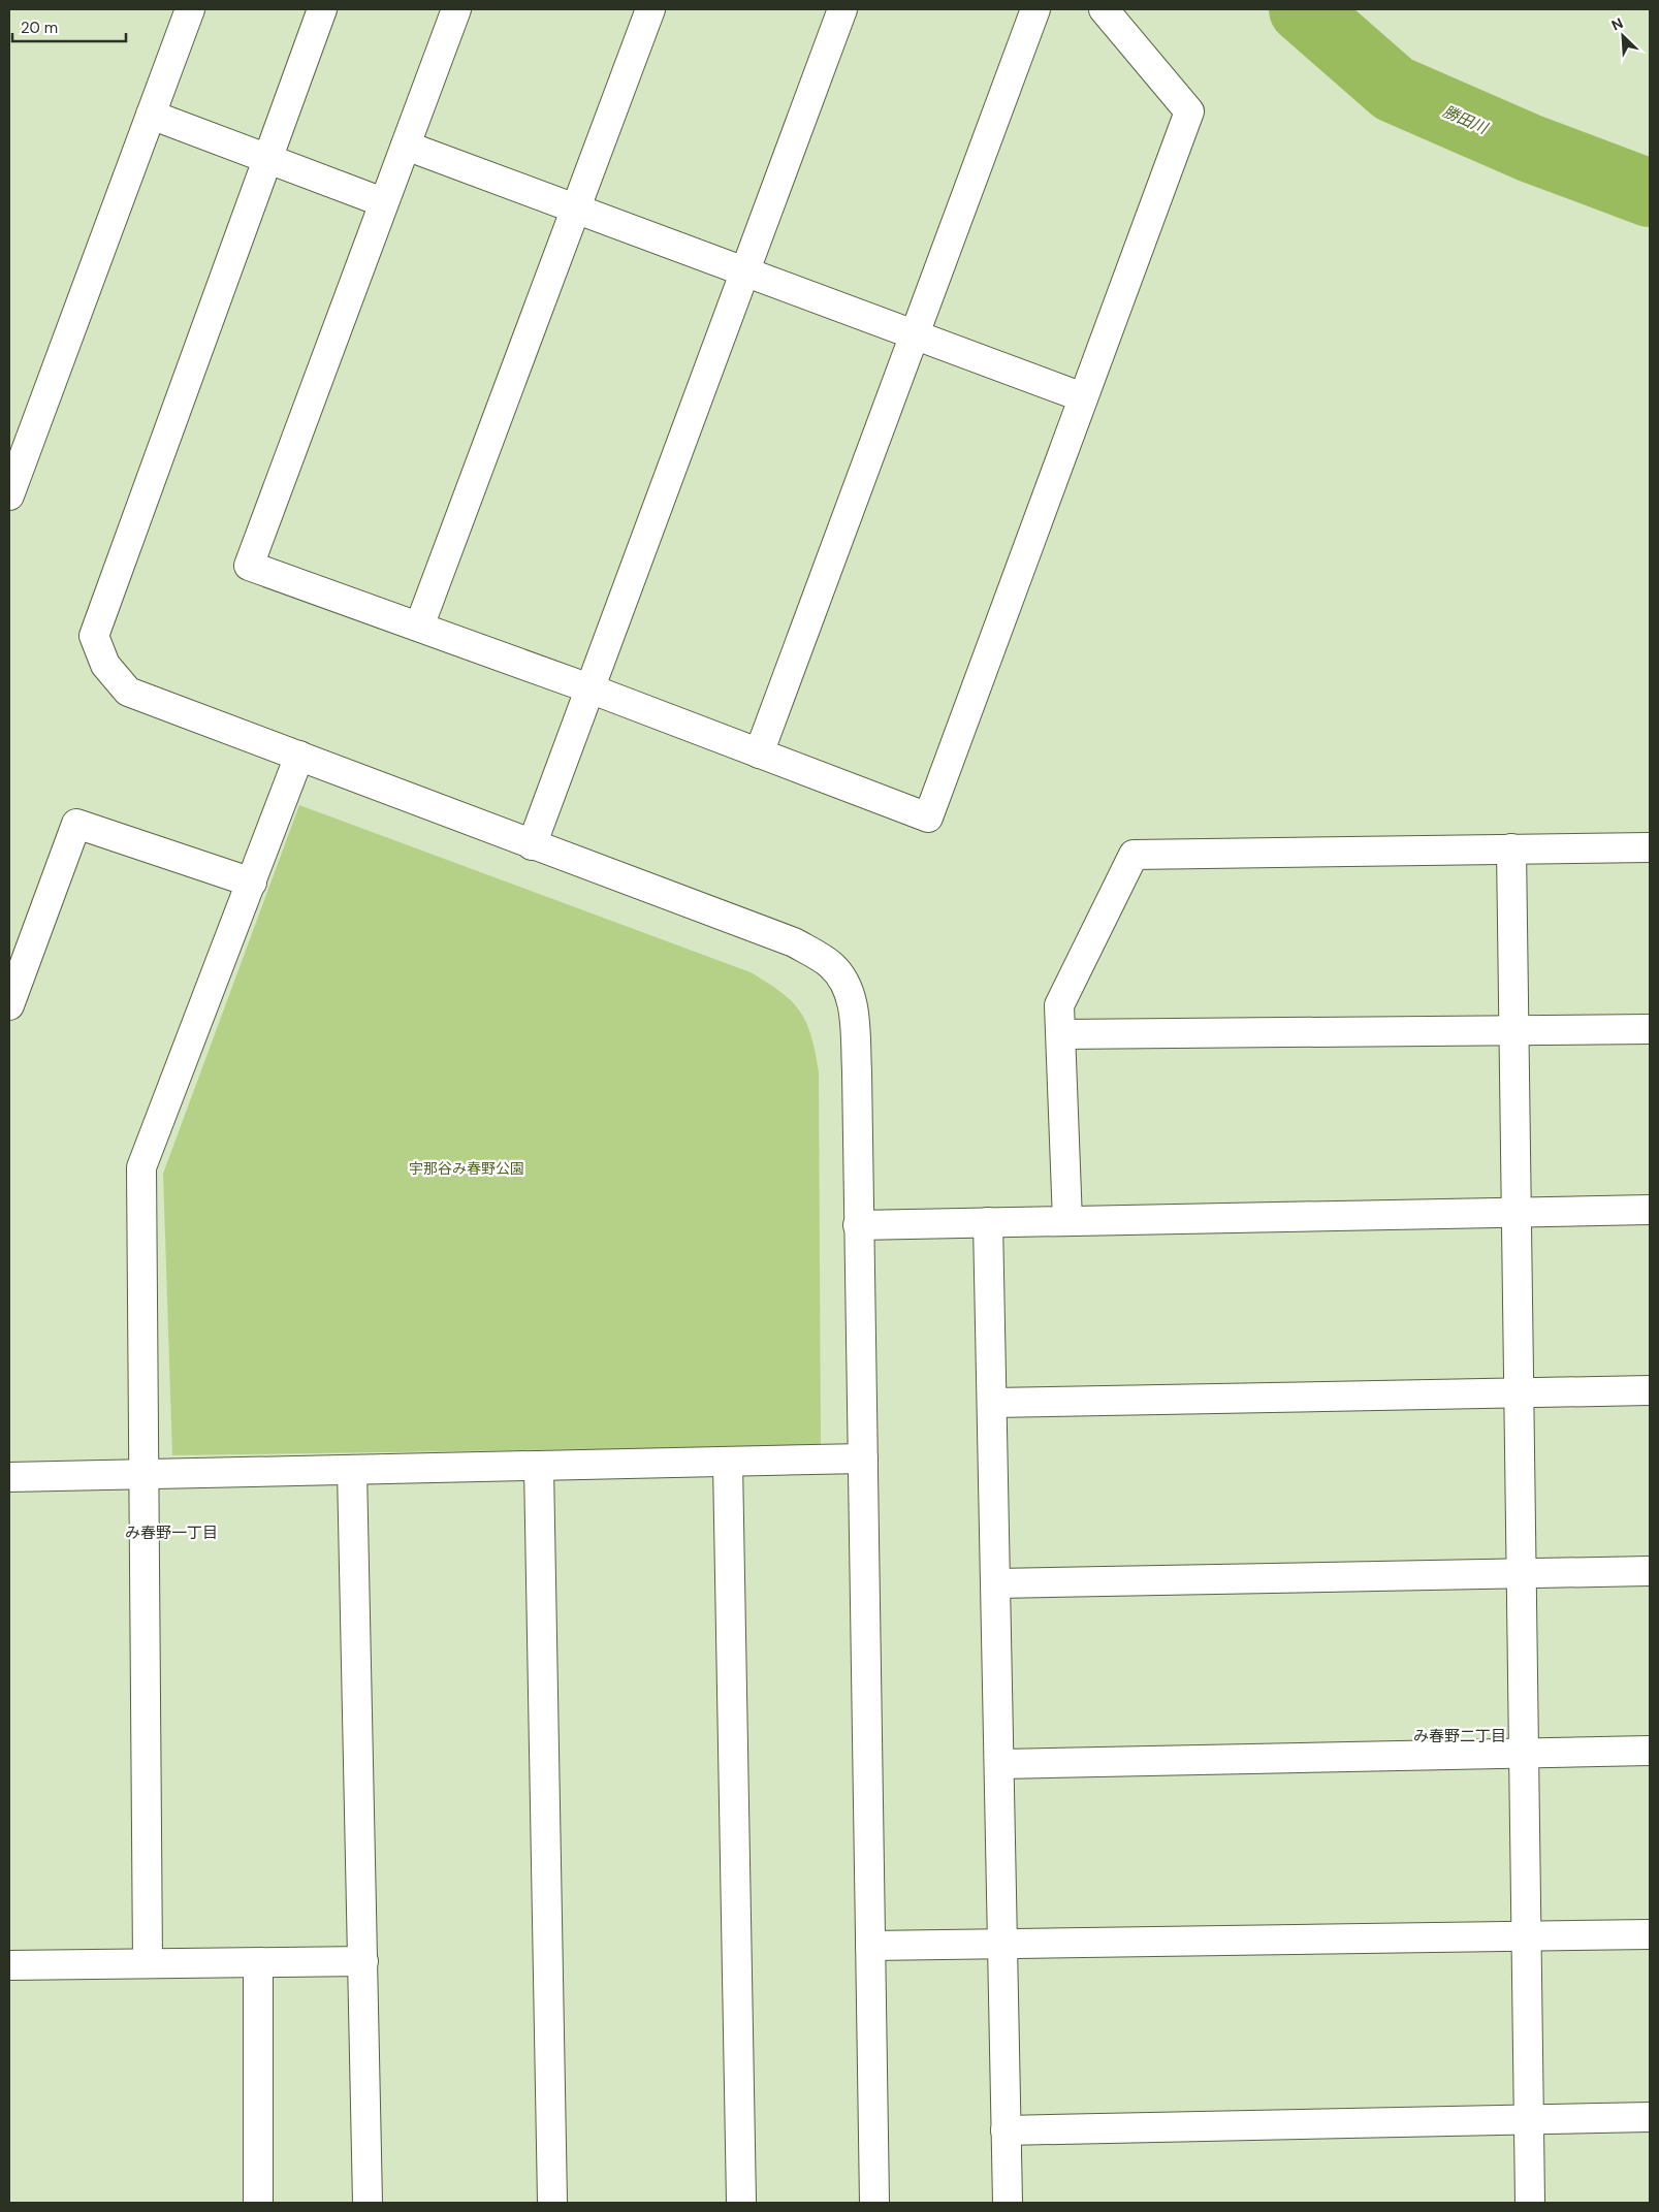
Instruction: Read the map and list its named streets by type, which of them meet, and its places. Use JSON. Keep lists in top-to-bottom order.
{
  "districts": ["み春野一丁目", "み春野二丁目"],
  "water": ["勝田川"],
  "parks": ["宇那谷み春野公園"],
  "scale_bar": "20 m",
  "north": "top left"
}
